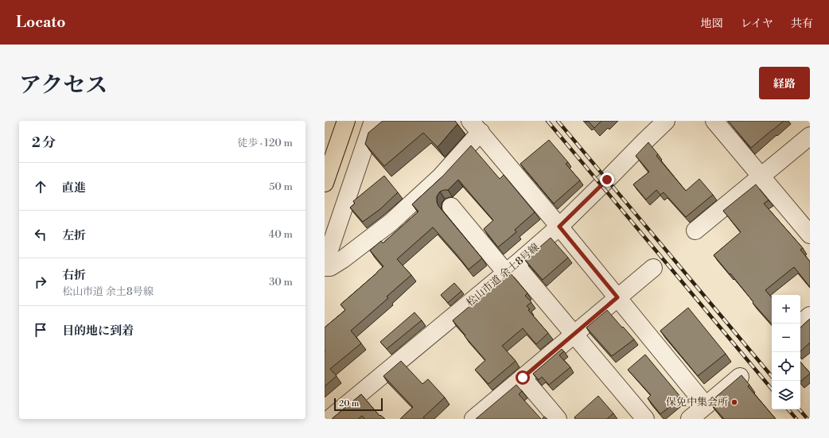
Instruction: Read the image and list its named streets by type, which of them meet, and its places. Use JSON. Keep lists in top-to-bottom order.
{
  "streets": {
    "street": ["松山市道 余土8号線"]
  },
  "places": ["保免中集会所"],
  "scale_bar": "20 m",
  "page": {
    "header": "Locato",
    "nav": ["地図", "レイヤ", "共有"],
    "title": "アクセス",
    "buttons": "経路",
    "heading": ["2 分", "徒歩 · 120 m"],
    "list": [
      ["直進", "50 m"],
      ["左折", "40 m"],
      ["右折", "松山市道 余土8号線", "30 m"],
      "目的地に到着"
    ],
    "map_buttons": ["+", "−"],
    "scale": "20 m"
  }
}
